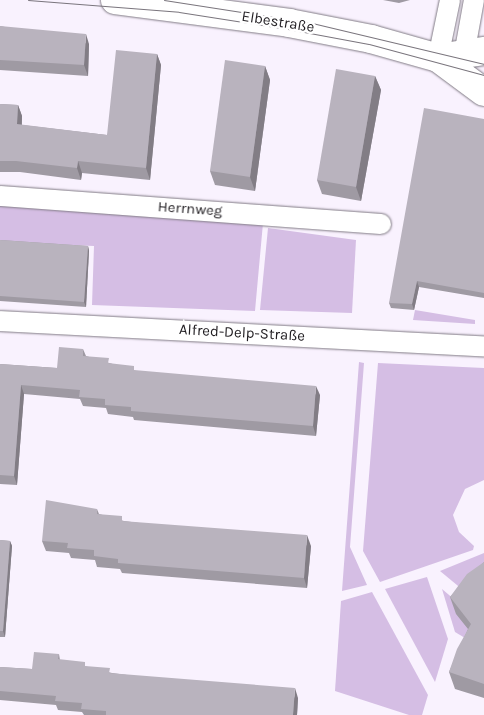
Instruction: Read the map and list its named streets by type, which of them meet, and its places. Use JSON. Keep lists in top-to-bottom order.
{
  "streets": {
    "main road": ["Elbestraße"],
    "street": ["Herrnweg", "Alfred-Delp-Straße"]
  }
}
